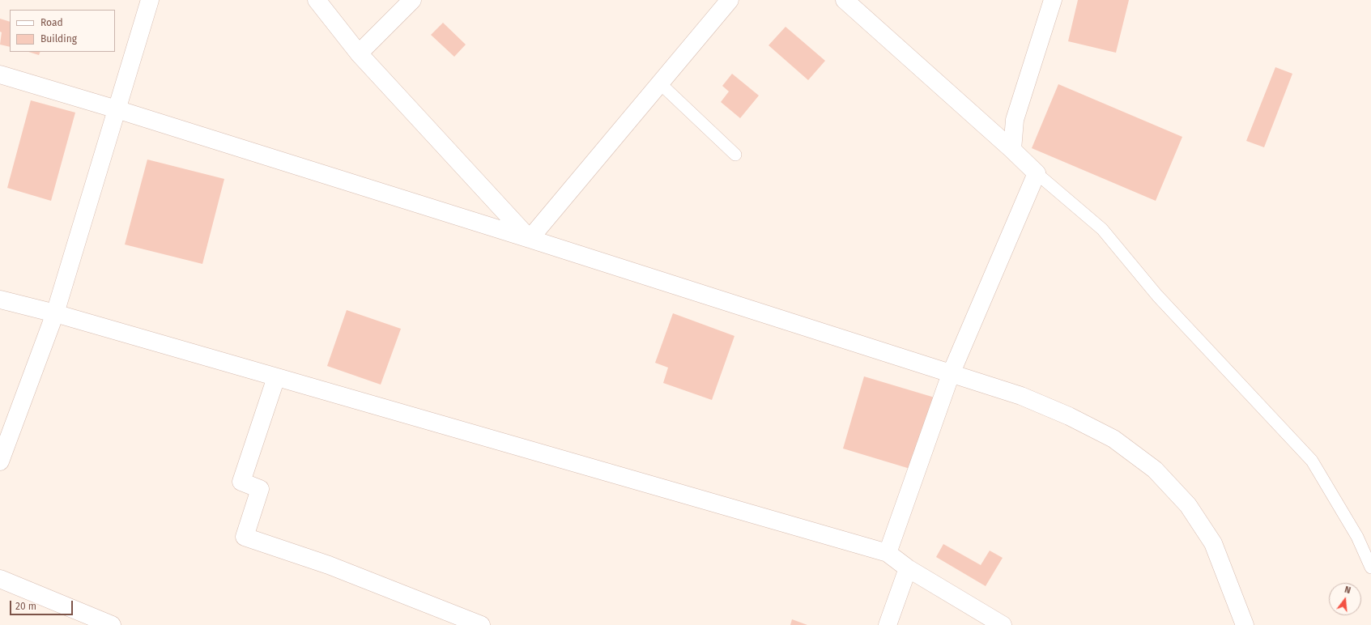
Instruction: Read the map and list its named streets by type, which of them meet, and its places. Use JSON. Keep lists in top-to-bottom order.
{
  "legend": ["Road", "Building"],
  "scale_bar": "20 m",
  "north": "top"
}
